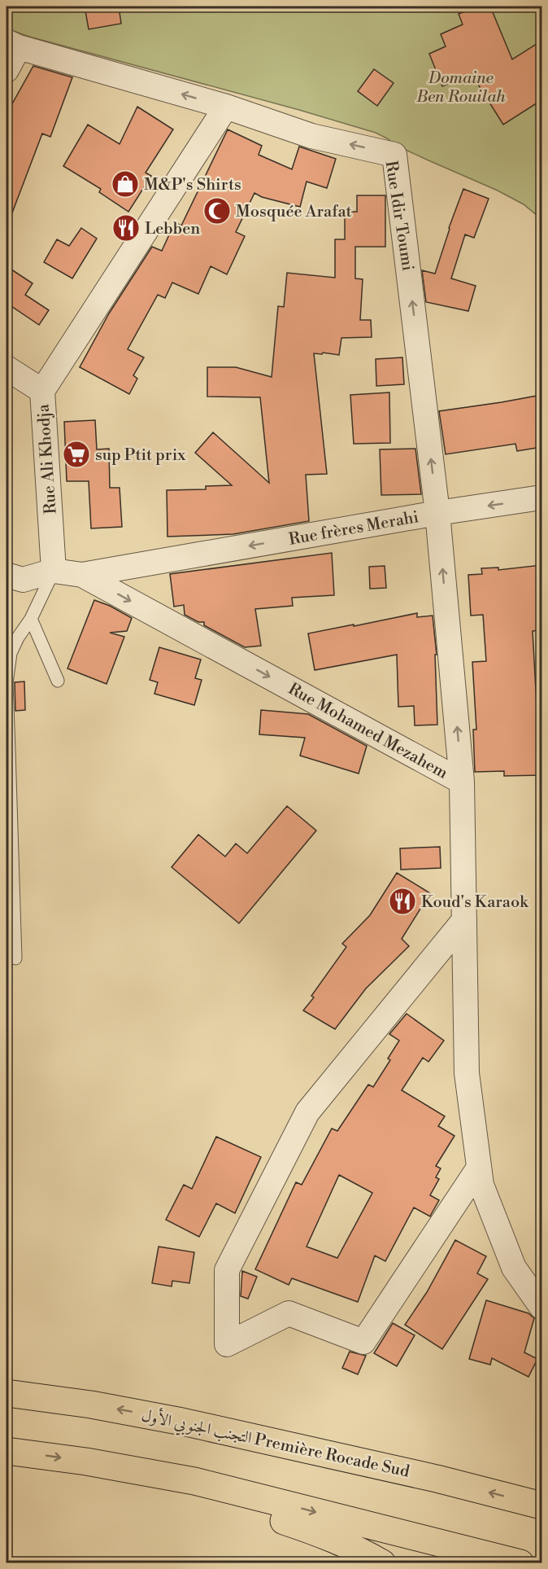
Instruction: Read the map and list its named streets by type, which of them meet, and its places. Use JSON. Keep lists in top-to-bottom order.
{
  "streets": {
    "highway": ["التجنب الجنوبي الأول Première Rocade Sud"],
    "street": [
      "Rue Idir Toumi",
      "Rue Ali Khodja",
      "Rue frères Merahi",
      "Rue Mohamed Mezahem"
    ]
  },
  "crossings": [
    ["Rue Idir Toumi", "Rue frères Merahi"],
    ["Rue Ali Khodja", "Rue frères Merahi"],
    ["Rue frères Merahi", "Rue Mohamed Mezahem"]
  ],
  "one_way": ["Rue Idir Toumi", "Rue Mohamed Mezahem"],
  "parks": ["Domaine Ben Rouilah"],
  "places": {
    "shop": ["M&P's Shirts"],
    "mosque": ["Mosquée Arafat"],
    "restaurant": ["Lebben", "Koud's Karaok"],
    "supermarket": ["sup Ptit prix"]
  }
}
